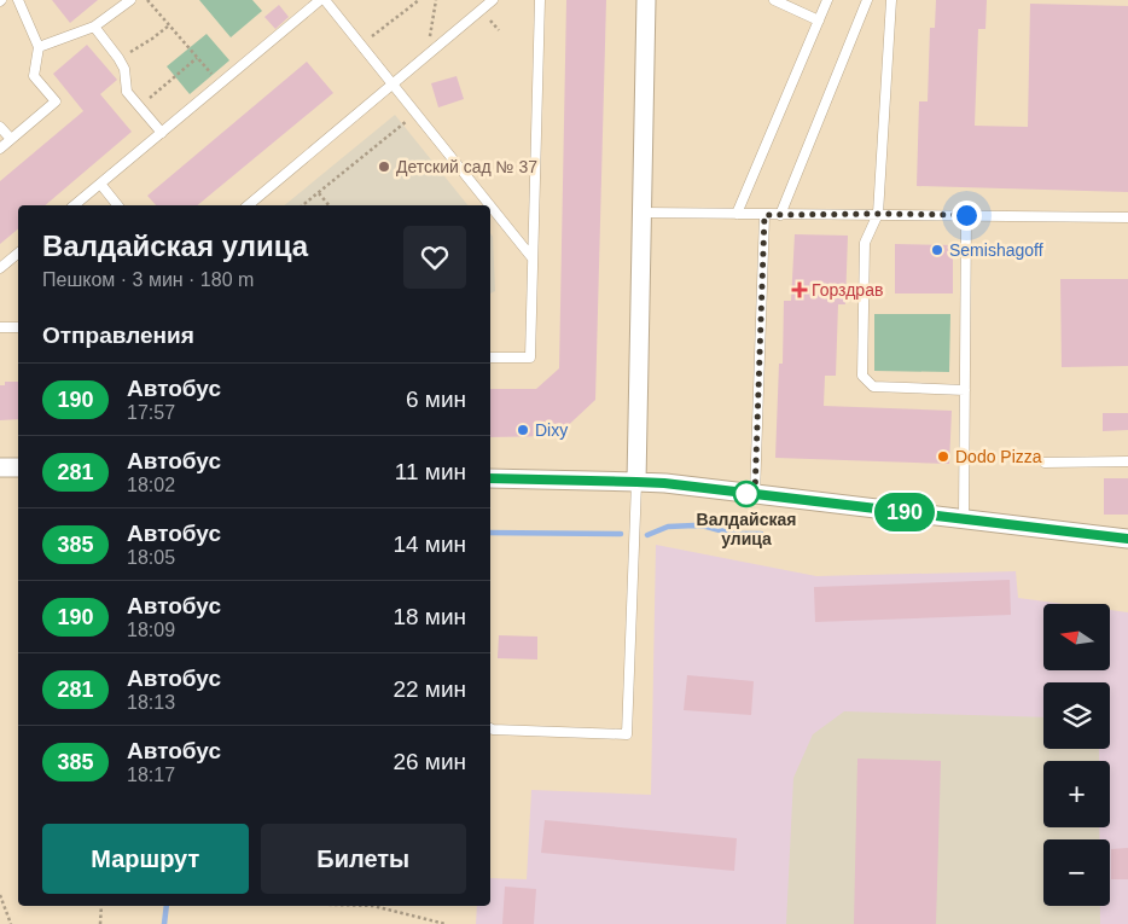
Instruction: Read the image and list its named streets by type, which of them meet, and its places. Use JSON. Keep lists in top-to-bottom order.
{
  "places": {
    "other": [
      "Детский сад № 37",
      "Semishagoff",
      "Dixy",
      "Dodo Pizza",
      "Валдайская улица"
    ],
    "health": ["Горздрав"]
  },
  "lines": ["bus line 190"],
  "north": "left",
  "page": {
    "on_map": "190",
    "heading": [
      ["Валдайская улица", "Пешком · 3 мин · 180 m"],
      "Отправления"
    ],
    "list": [
      {
        "mark": "190",
        "name": "Автобус",
        "note": "17:57",
        "value": "6 мин"
      },
      {
        "mark": "281",
        "name": "Автобус",
        "note": "18:02",
        "value": "11 мин"
      },
      {
        "mark": "385",
        "name": "Автобус",
        "note": "18:05",
        "value": "14 мин"
      },
      {
        "mark": "190",
        "name": "Автобус",
        "note": "18:09",
        "value": "18 мин"
      },
      {
        "mark": "281",
        "name": "Автобус",
        "note": "18:13",
        "value": "22 мин"
      },
      {
        "mark": "385",
        "name": "Автобус",
        "note": "18:17",
        "value": "26 мин"
      }
    ],
    "map_buttons": ["+", "−"],
    "buttons": ["Маршрут", "Билеты"]
  }
}
